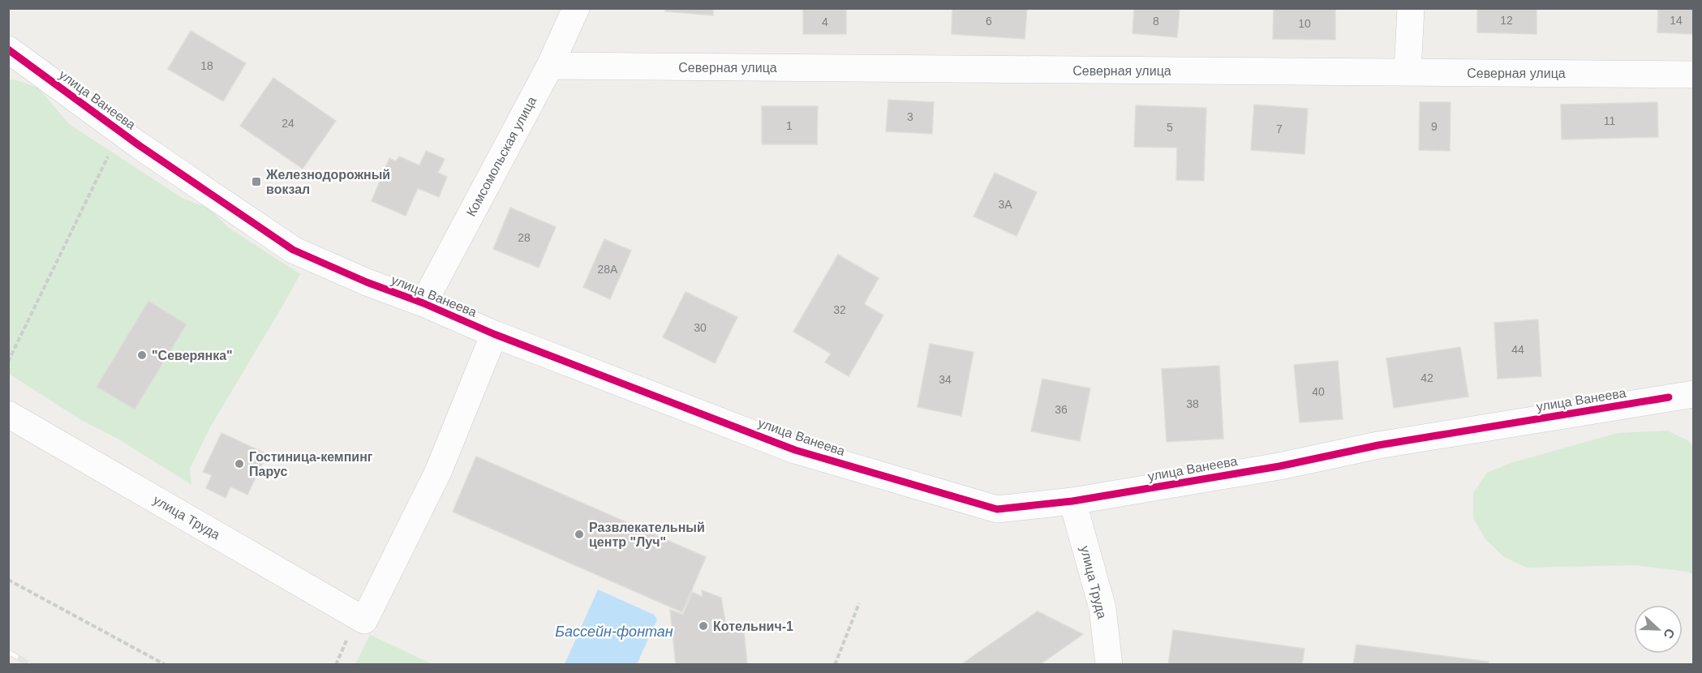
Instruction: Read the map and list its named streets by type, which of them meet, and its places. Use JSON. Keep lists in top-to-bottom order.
{
  "streets": {
    "street": [
      "Северная улица",
      "улица Ванеева",
      "Комсомольская улица",
      "улица Труда"
    ]
  },
  "crossings": [
    ["Северная улица", "Комсомольская улица"],
    ["улица Ванеева", "Комсомольская улица"],
    ["улица Ванеева", "улица Труда"]
  ],
  "water": ["Бассейн-фонтан"],
  "places": {
    "transit": ["Железнодорожный вокзал"],
    "other": [
      "\"Северянка\"",
      "Гостиница-кемпинг Парус",
      "Развлекательный центр \"Луч\"",
      "Котельнич-1"
    ]
  },
  "house_numbers": [
    "12",
    "14",
    "6",
    "8",
    "4",
    "10",
    "18",
    "3",
    "11",
    "24",
    "1",
    "9",
    "5",
    "7",
    "3А",
    "28",
    "28А",
    "32",
    "30",
    "44",
    "42",
    "34",
    "40",
    "38",
    "36"
  ],
  "north": "right"
}
